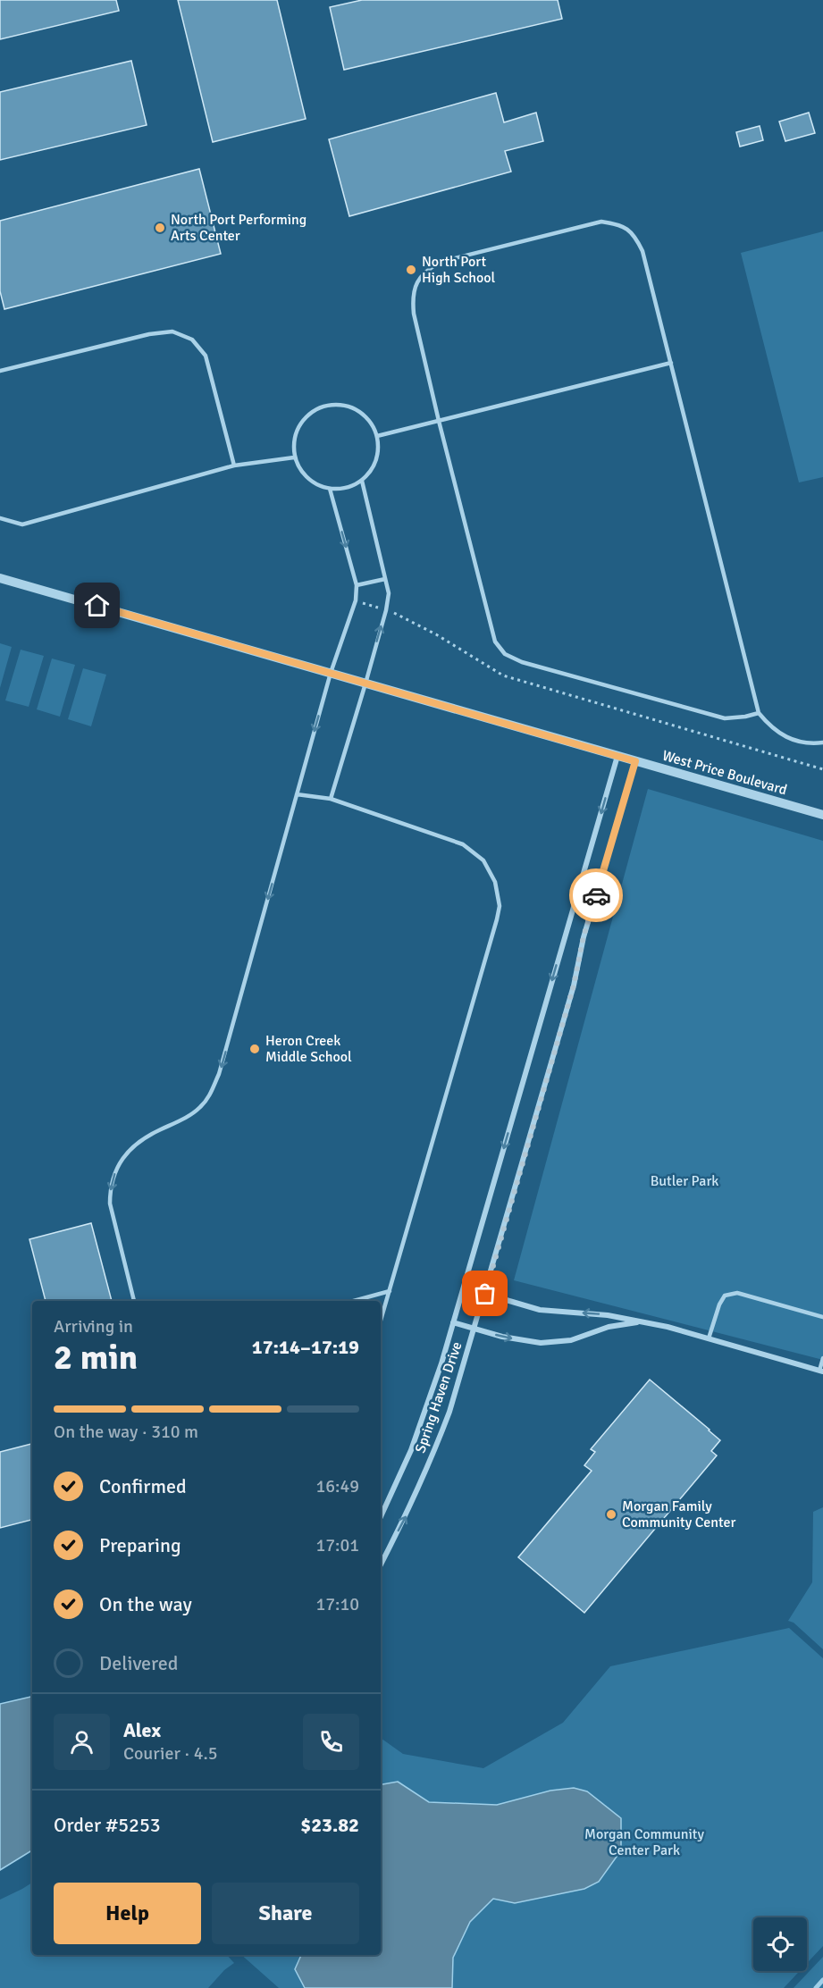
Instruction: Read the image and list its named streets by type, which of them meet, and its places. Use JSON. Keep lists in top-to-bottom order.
{
  "streets": {
    "street": ["West Price Boulevard", "Spring Haven Drive"]
  },
  "crossings": [
    ["West Price Boulevard", "Spring Haven Drive"]
  ],
  "parks": ["Butler Park", "Morgan Community Center Park"],
  "places": [
    "North Port Performing Arts Center",
    "North Port High School",
    "Heron Creek Middle School",
    "Morgan Family Community Center"
  ],
  "page": {
    "heading": ["2 min", "Arriving in", "17:14–17:19"],
    "panel": [
      "Alex",
      "Courier · 4.5",
      "Order #5253",
      "$23.82"
    ],
    "bar": "On the way · 310 m",
    "list": [
      ["Confirmed", "16:49"],
      ["Preparing", "17:01"],
      ["On the way", "17:10"],
      "Delivered"
    ],
    "buttons": ["Help", "Share"]
  }
}
